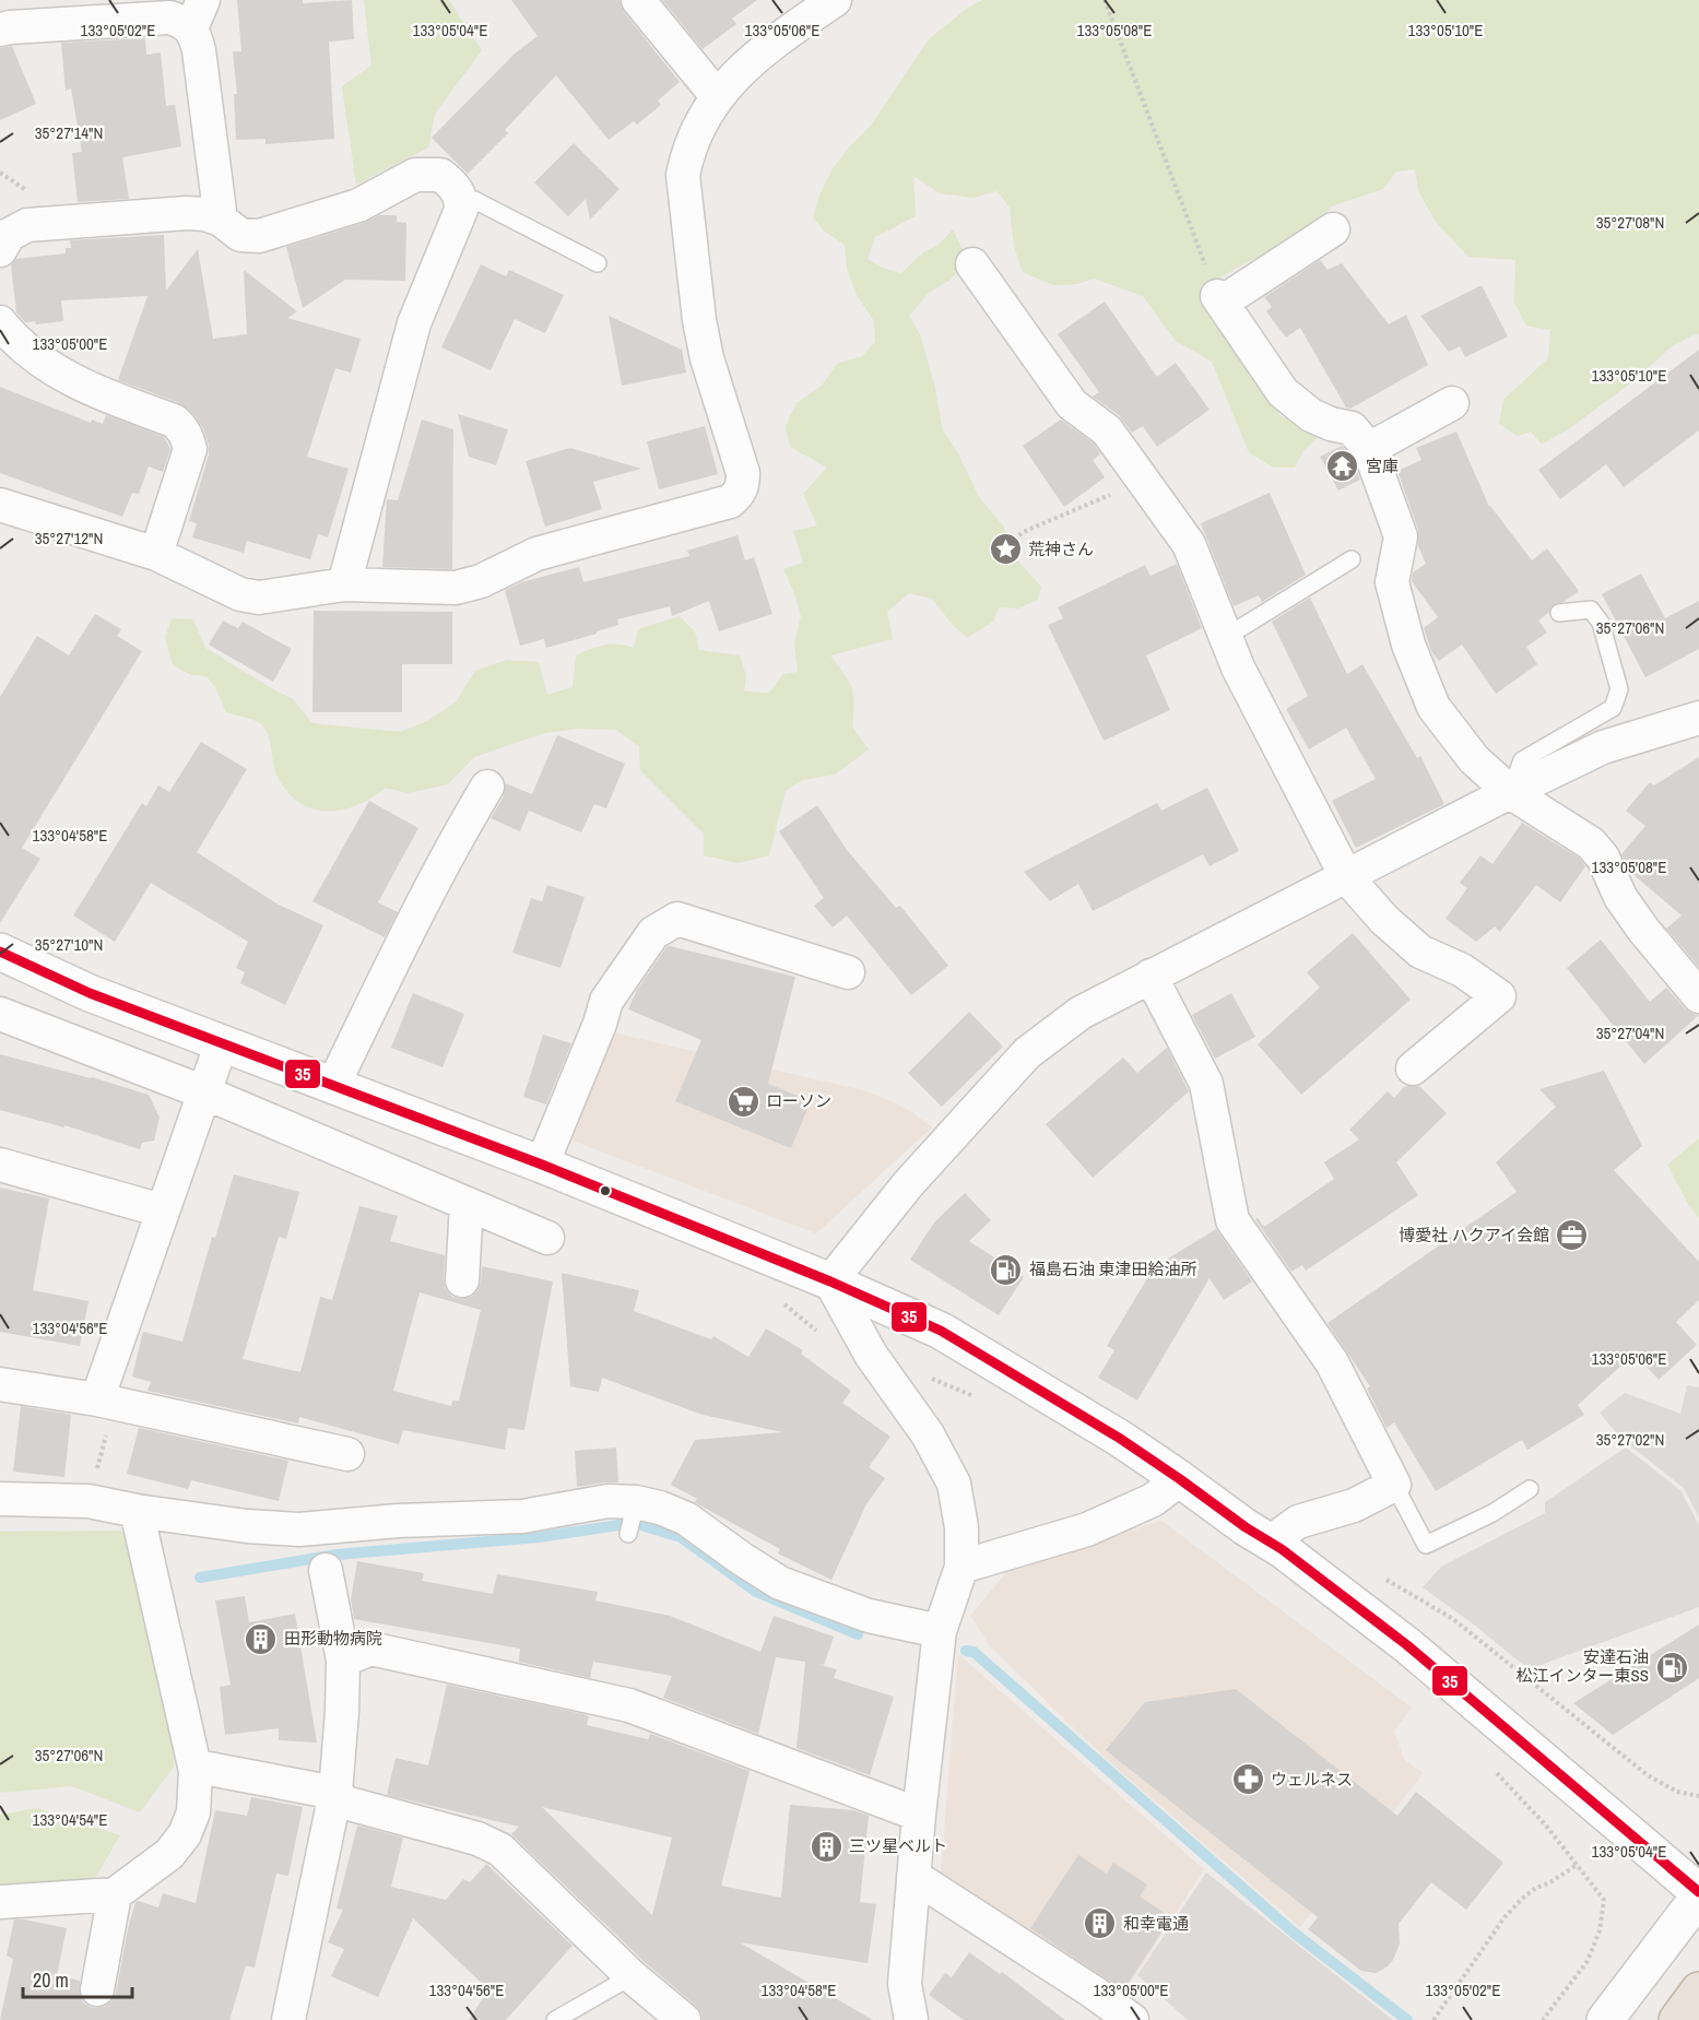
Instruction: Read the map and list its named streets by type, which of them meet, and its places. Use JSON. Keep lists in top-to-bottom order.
{
  "places": {
    "temple": ["宮庫"],
    "place": ["荒神さん"],
    "supermarket": ["ローソン"],
    "office": ["博愛社 ハクアイ会館"],
    "fuel station": ["福島石油 東津田給油所", "安達石油 松江インター東SS"],
    "building": ["田形動物病院", "三ツ星ベルト", "和幸電通"],
    "pharmacy": ["ウェルネス"]
  },
  "lines": ["transit line 35"],
  "scale_bar": "20 m",
  "coordinates": [
    "133°05'02\"E",
    "133°05'04\"E",
    "133°05'06\"E",
    "133°05'08\"E",
    "133°05'10\"E",
    "35°27'14\"N",
    "35°27'08\"N",
    "133°05'00\"E",
    "35°27'12\"N",
    "35°27'06\"N",
    "133°04'58\"E",
    "35°27'10\"N",
    "35°27'04\"N",
    "133°04'56\"E",
    "35°27'02\"N",
    "133°04'54\"E"
  ]
}
